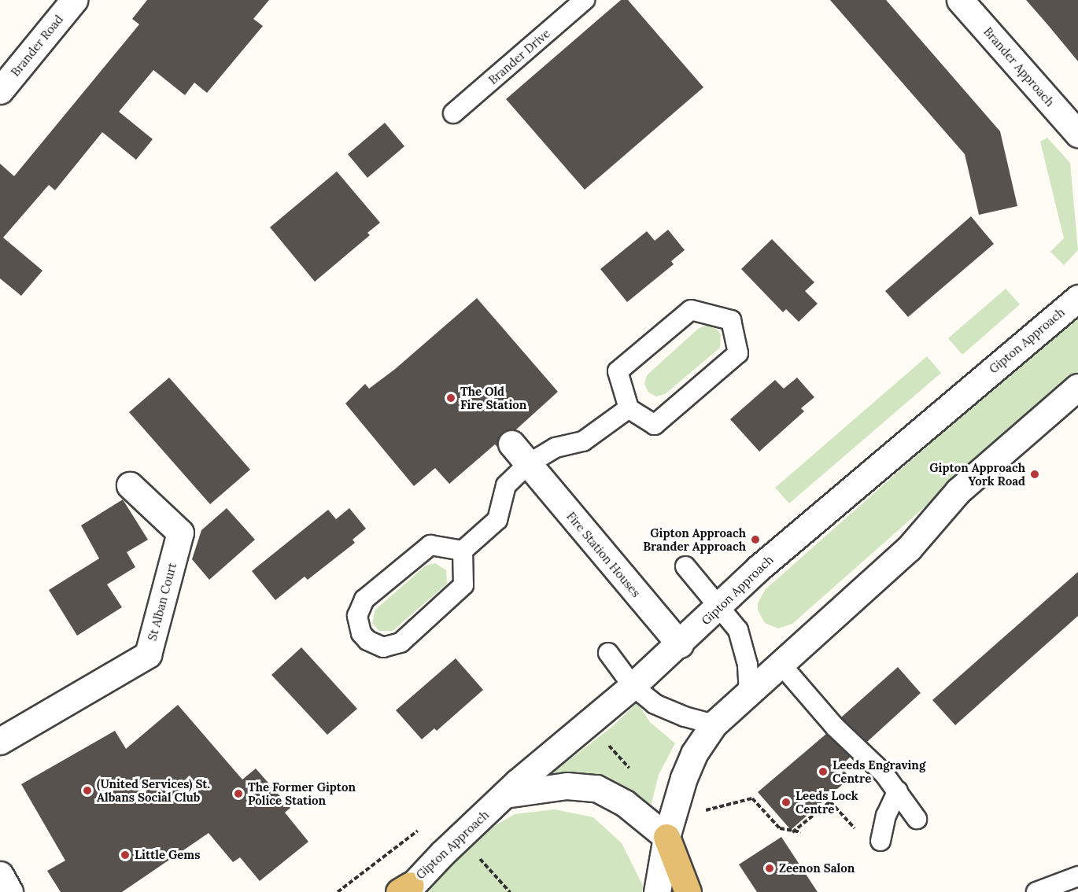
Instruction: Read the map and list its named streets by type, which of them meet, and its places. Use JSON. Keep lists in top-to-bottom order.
{
  "streets": {
    "street": [
      "Brander Road",
      "Brander Approach",
      "Gipton Approach",
      "Fire Station Houses",
      "St Alban Court"
    ],
    "lane": ["Brander Drive"]
  },
  "crossings": [
    ["Gipton Approach", "Fire Station Houses"]
  ],
  "places": [
    "The Old Fire Station",
    "Gipton Approach York Road",
    "Gipton Approach Brander Approach",
    "Leeds Engraving Centre",
    "(United Services) St. Albans Social Club",
    "The Former Gipton Police Station",
    "Leeds Lock Centre",
    "Little Gems",
    "Zeenon Salon"
  ]
}
